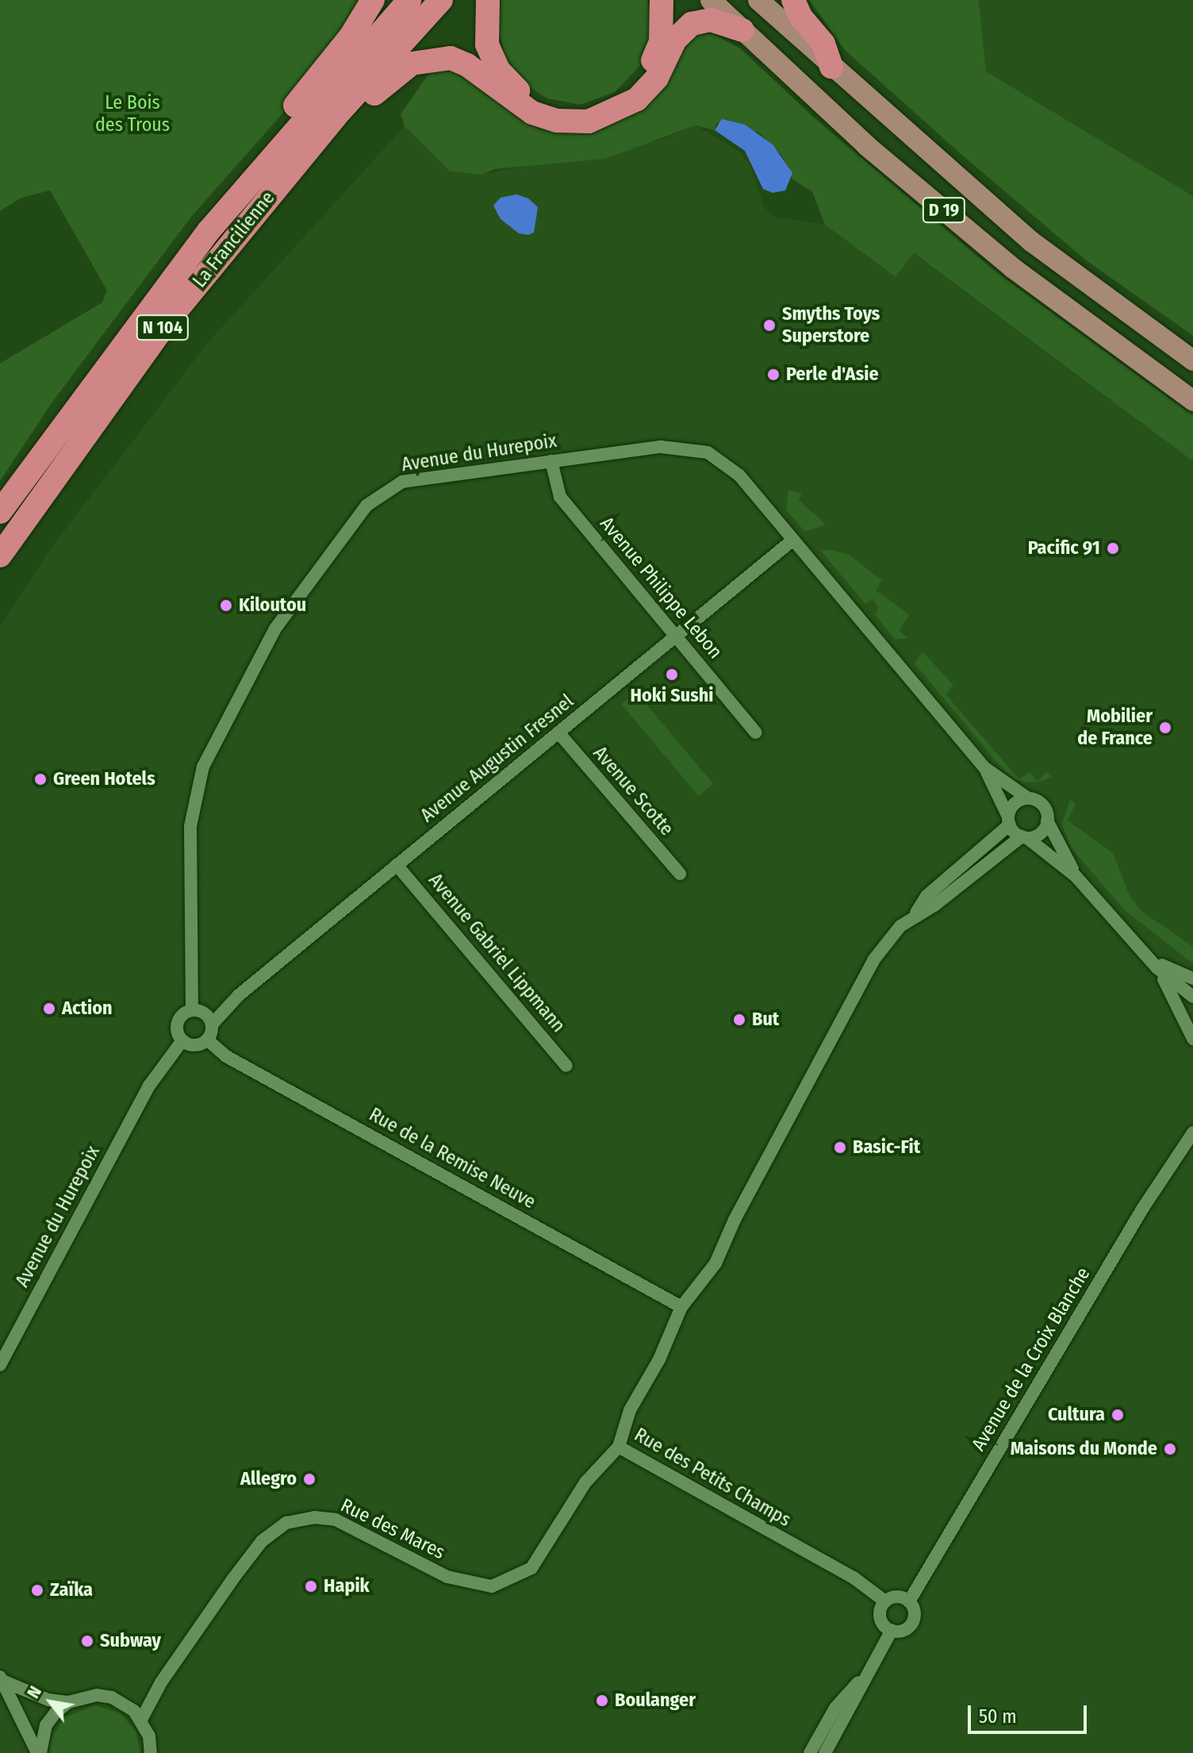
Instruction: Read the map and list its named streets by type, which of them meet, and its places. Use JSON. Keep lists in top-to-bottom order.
{
  "streets": {
    "highway": ["La Francilienne", "N 104"],
    "main road": ["D 19"],
    "street": [
      "Avenue du Hurepoix",
      "Avenue Philippe Lebon",
      "Avenue Augustin Fresnel",
      "Avenue Scotte",
      "Avenue Gabriel Lippmann",
      "Rue de la Remise Neuve",
      "Avenue de la Croix Blanche",
      "Rue des Petits Champs",
      "Rue des Mares"
    ]
  },
  "crossings": [
    ["Avenue du Hurepoix", "Avenue Philippe Lebon"],
    ["Avenue du Hurepoix", "Avenue Augustin Fresnel"],
    ["Avenue Philippe Lebon", "Avenue Augustin Fresnel"],
    ["Avenue Augustin Fresnel", "Avenue Scotte"],
    ["Avenue Augustin Fresnel", "Avenue Gabriel Lippmann"],
    ["Rue de la Remise Neuve", "Rue des Petits Champs"],
    ["Avenue de la Croix Blanche", "Rue des Petits Champs"],
    ["Rue des Petits Champs", "Rue des Mares"]
  ],
  "parks": ["Le Bois des Trous"],
  "places": [
    "Smyths Toys Superstore",
    "Perle d'Asie",
    "Pacific 91",
    "Kiloutou",
    "Hoki Sushi",
    "Mobilier de France",
    "Green Hotels",
    "Action",
    "But",
    "Basic-Fit",
    "Cultura",
    "Maisons du Monde",
    "Allegro",
    "Hapik",
    "Zaïka",
    "Subway",
    "Boulanger"
  ],
  "scale_bar": "50 m",
  "north": "top left"
}
